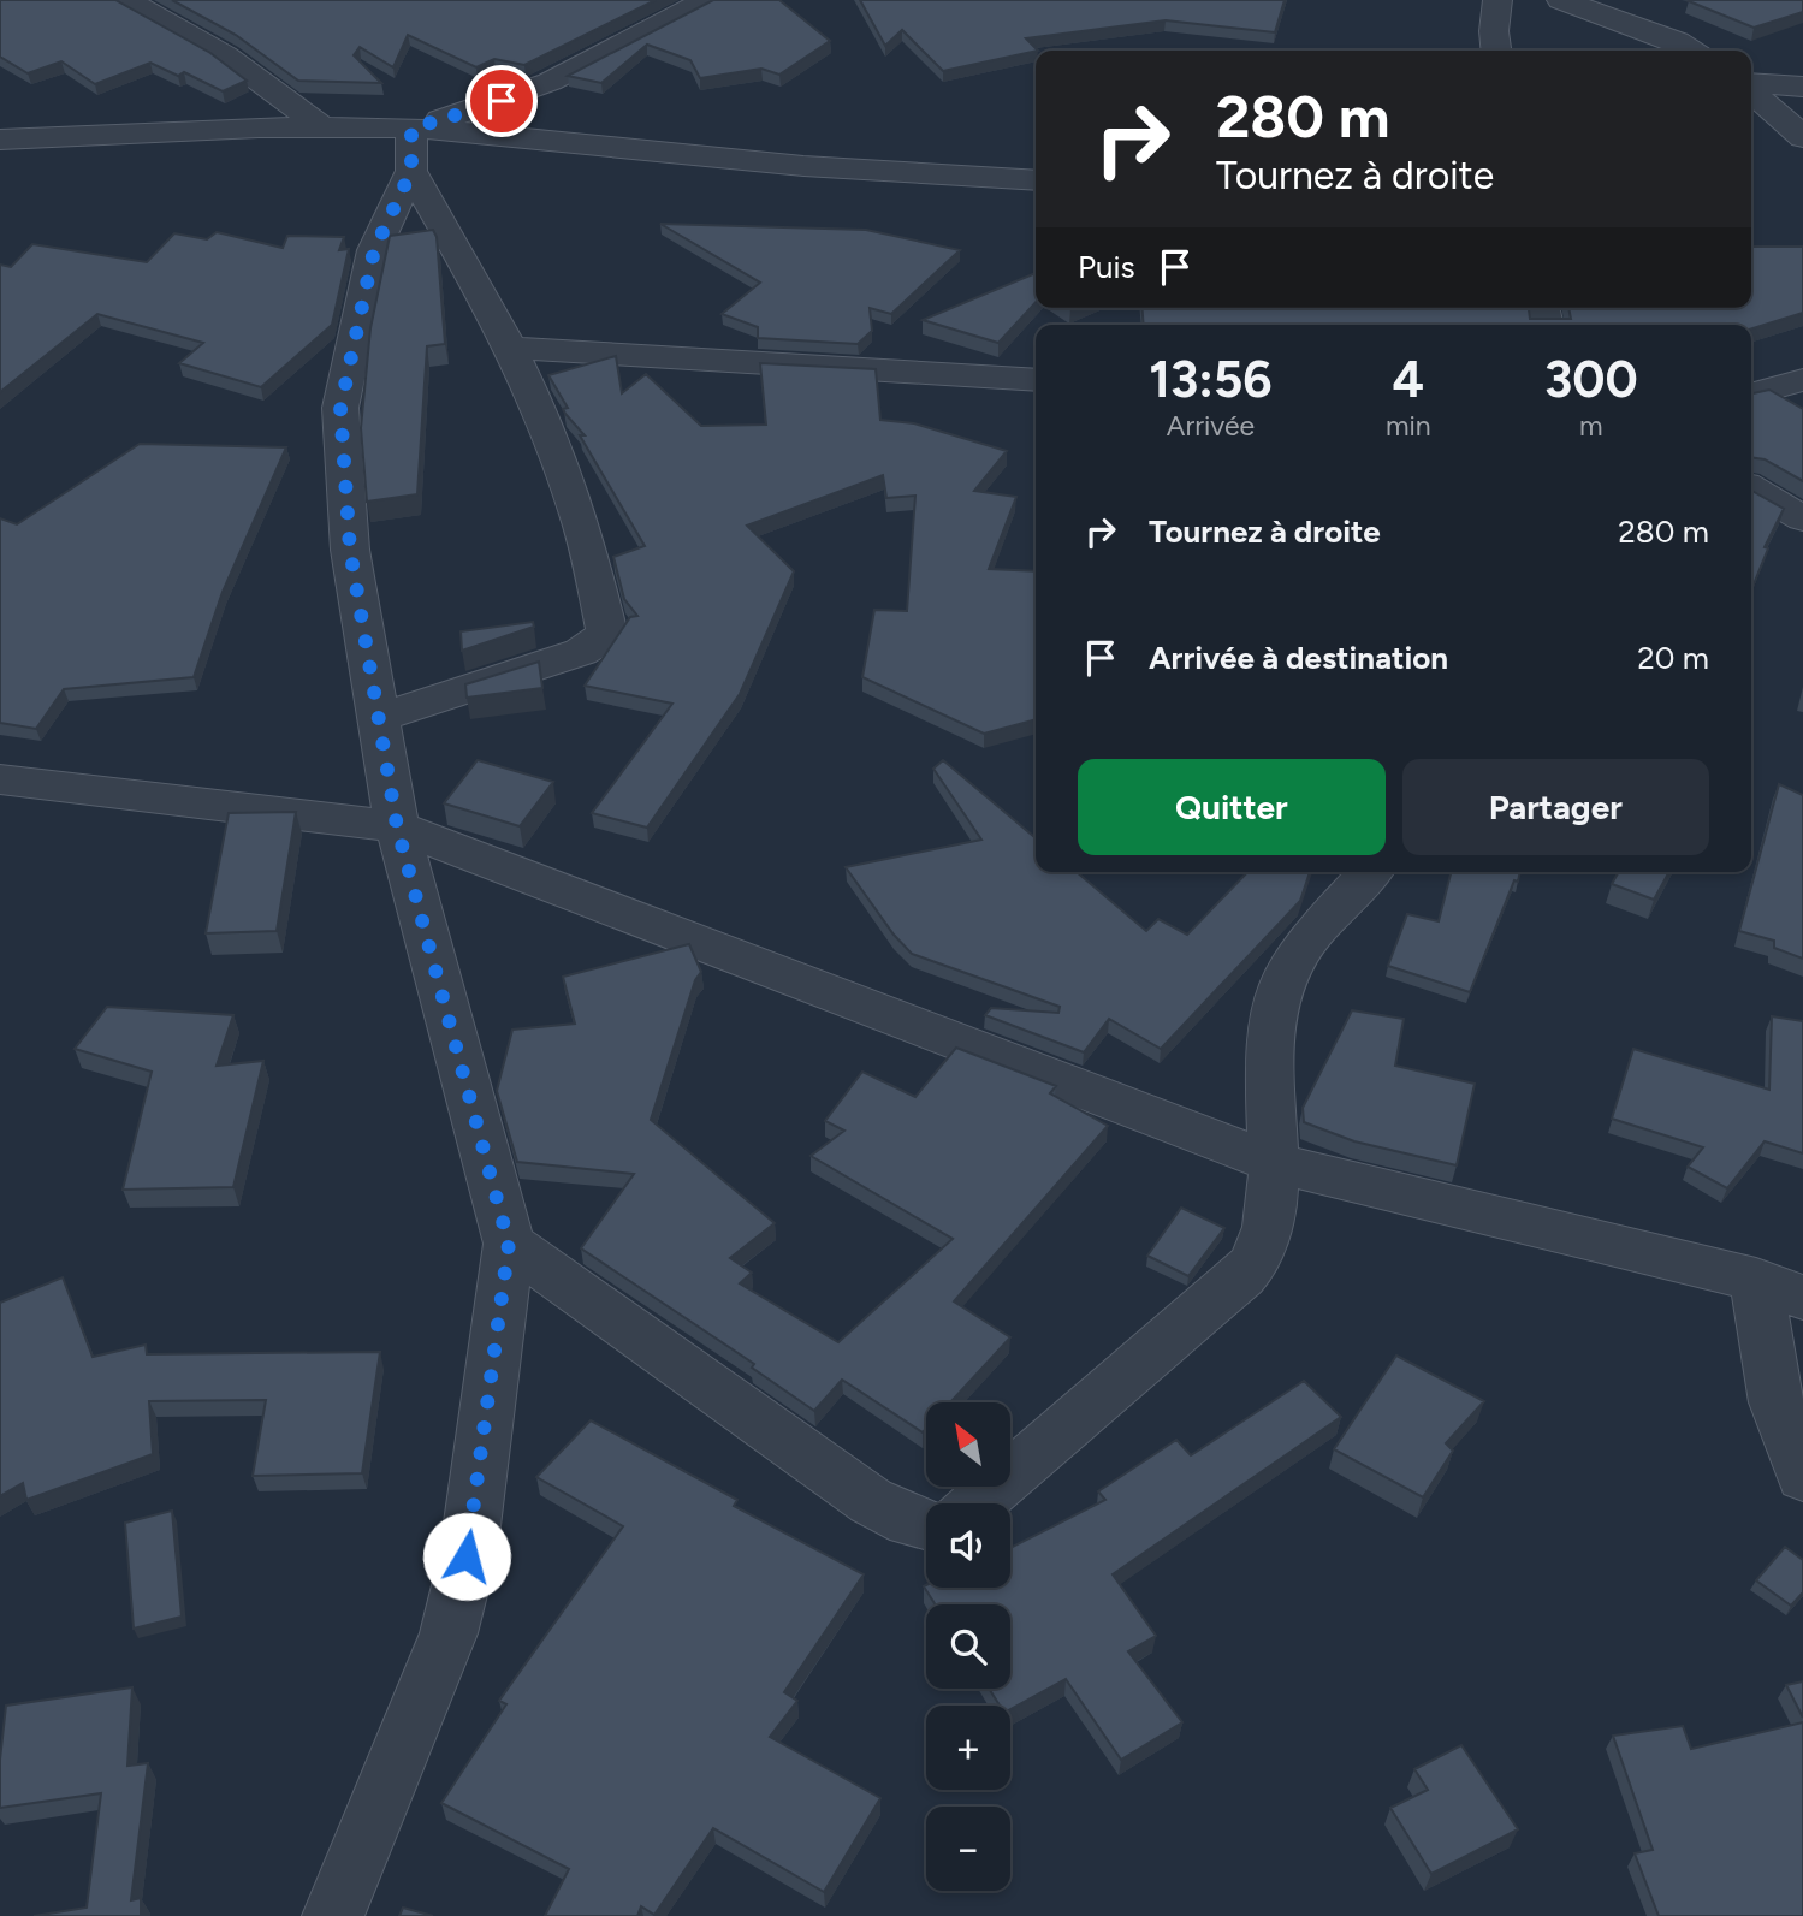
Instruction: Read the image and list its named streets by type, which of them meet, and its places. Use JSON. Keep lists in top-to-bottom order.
{
  "north": "top left",
  "page": {
    "turn": ["280 m", "Tournez à droite"],
    "then": "Puis",
    "eta": [
      "13:56",
      "Arrivée",
      "4",
      "min",
      "300",
      "m"
    ],
    "list": [
      {
        "name": "Tournez à droite",
        "value": "280 m"
      },
      {
        "name": "Arrivée à destination",
        "value": "20 m"
      }
    ],
    "buttons": ["Quitter", "Partager"],
    "map_buttons": ["+", "−"]
  }
}
